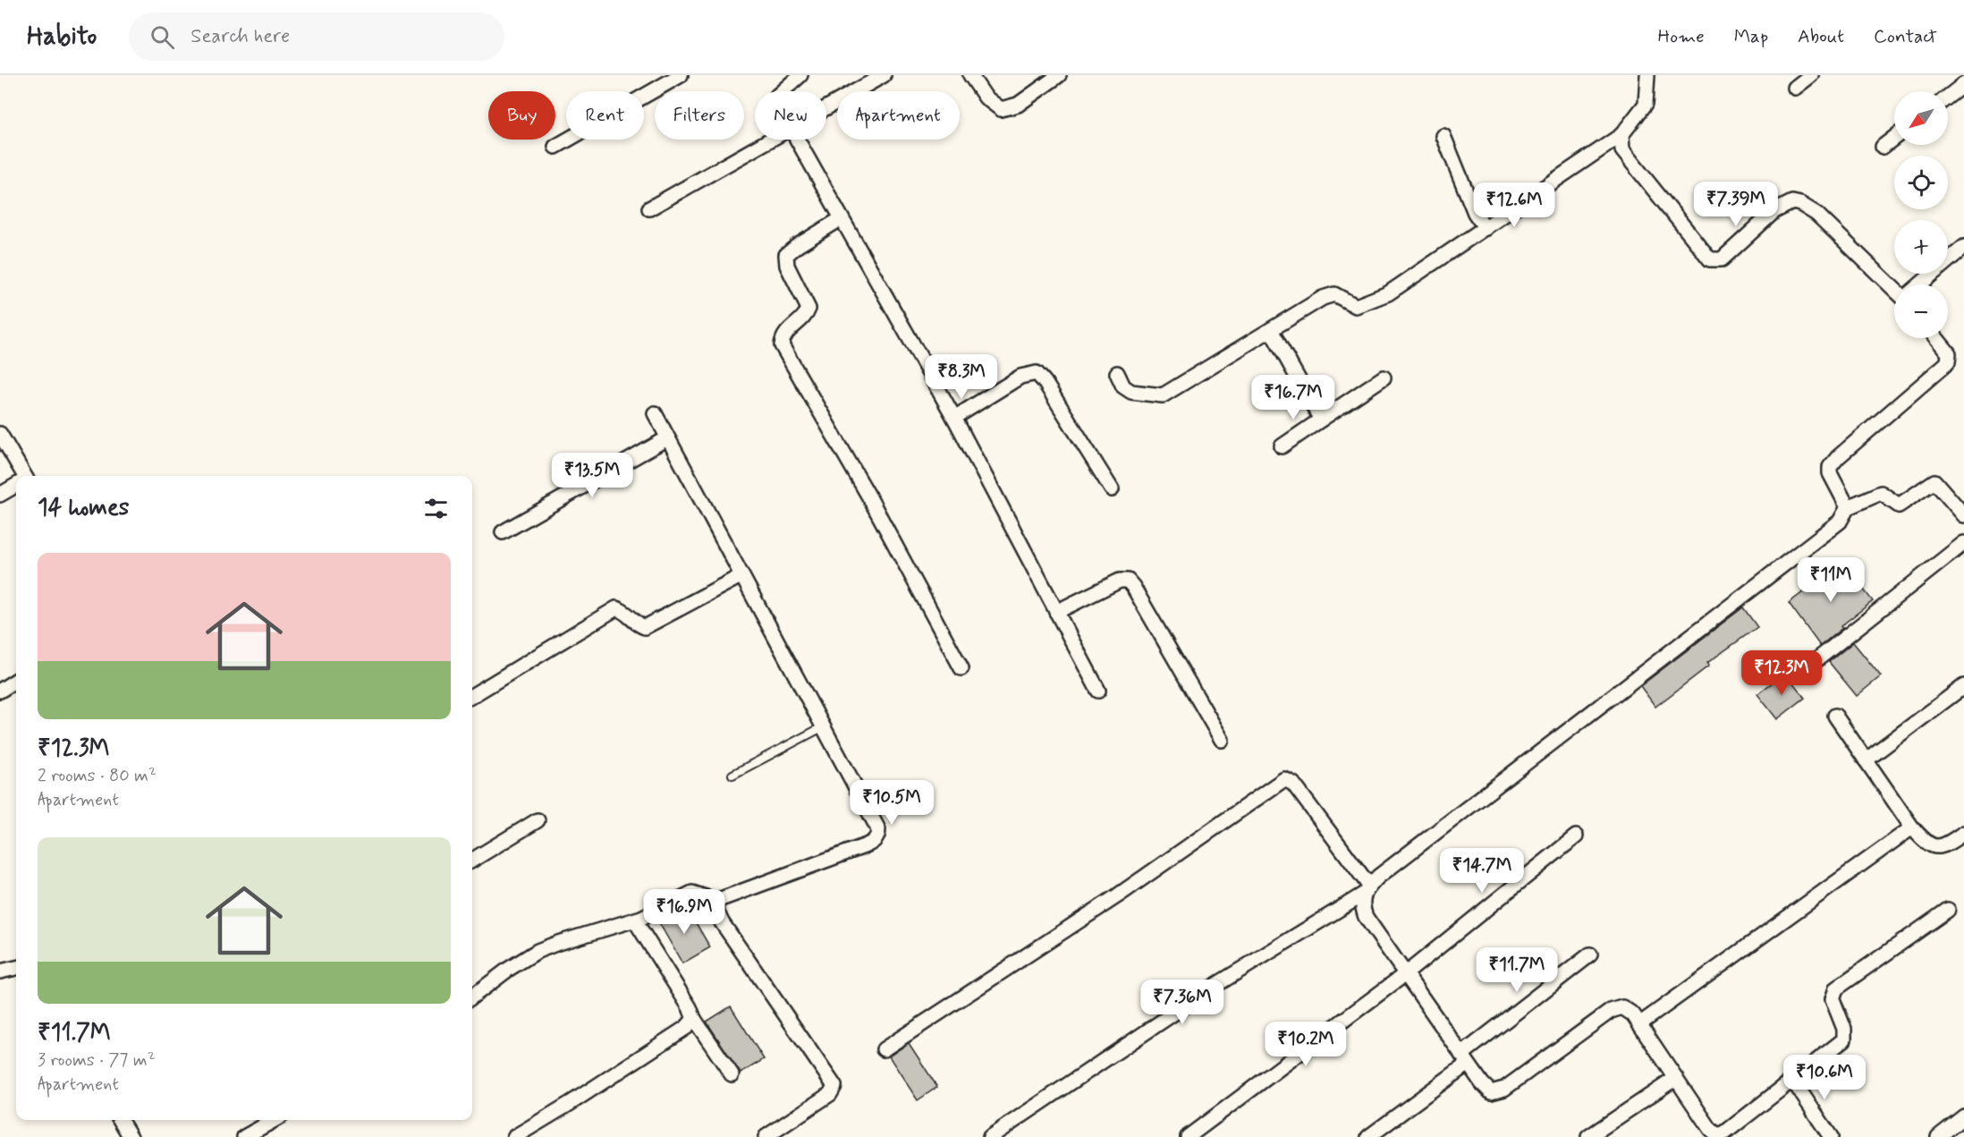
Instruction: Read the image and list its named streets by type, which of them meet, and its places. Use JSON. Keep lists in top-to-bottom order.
{
  "north": "bottom left",
  "page": {
    "header": "Habito",
    "search": "Search here",
    "nav": [
      "Home",
      "Map",
      "About",
      "Contact"
    ],
    "map_buttons": ["+", "−"],
    "chip": [
      "Buy",
      "Rent",
      "Filters",
      "New",
      "Apartment"
    ],
    "price": [
      "₹7.39M",
      "₹12.6M",
      "₹8.3M",
      "₹16.7M",
      "₹13.5M",
      "₹11M",
      "₹12.3M",
      "₹10.5M",
      "₹14.7M",
      "₹16.9M",
      "₹11.7M",
      "₹7.36M",
      "₹10.2M",
      "₹10.6M"
    ],
    "heading": "14 homes",
    "list": [
      {
        "name": "₹12.3M",
        "note": "2 rooms · 80 m² · Apartment"
      },
      {
        "name": "₹11.7M",
        "note": "3 rooms · 77 m² · Apartment"
      }
    ]
  }
}
